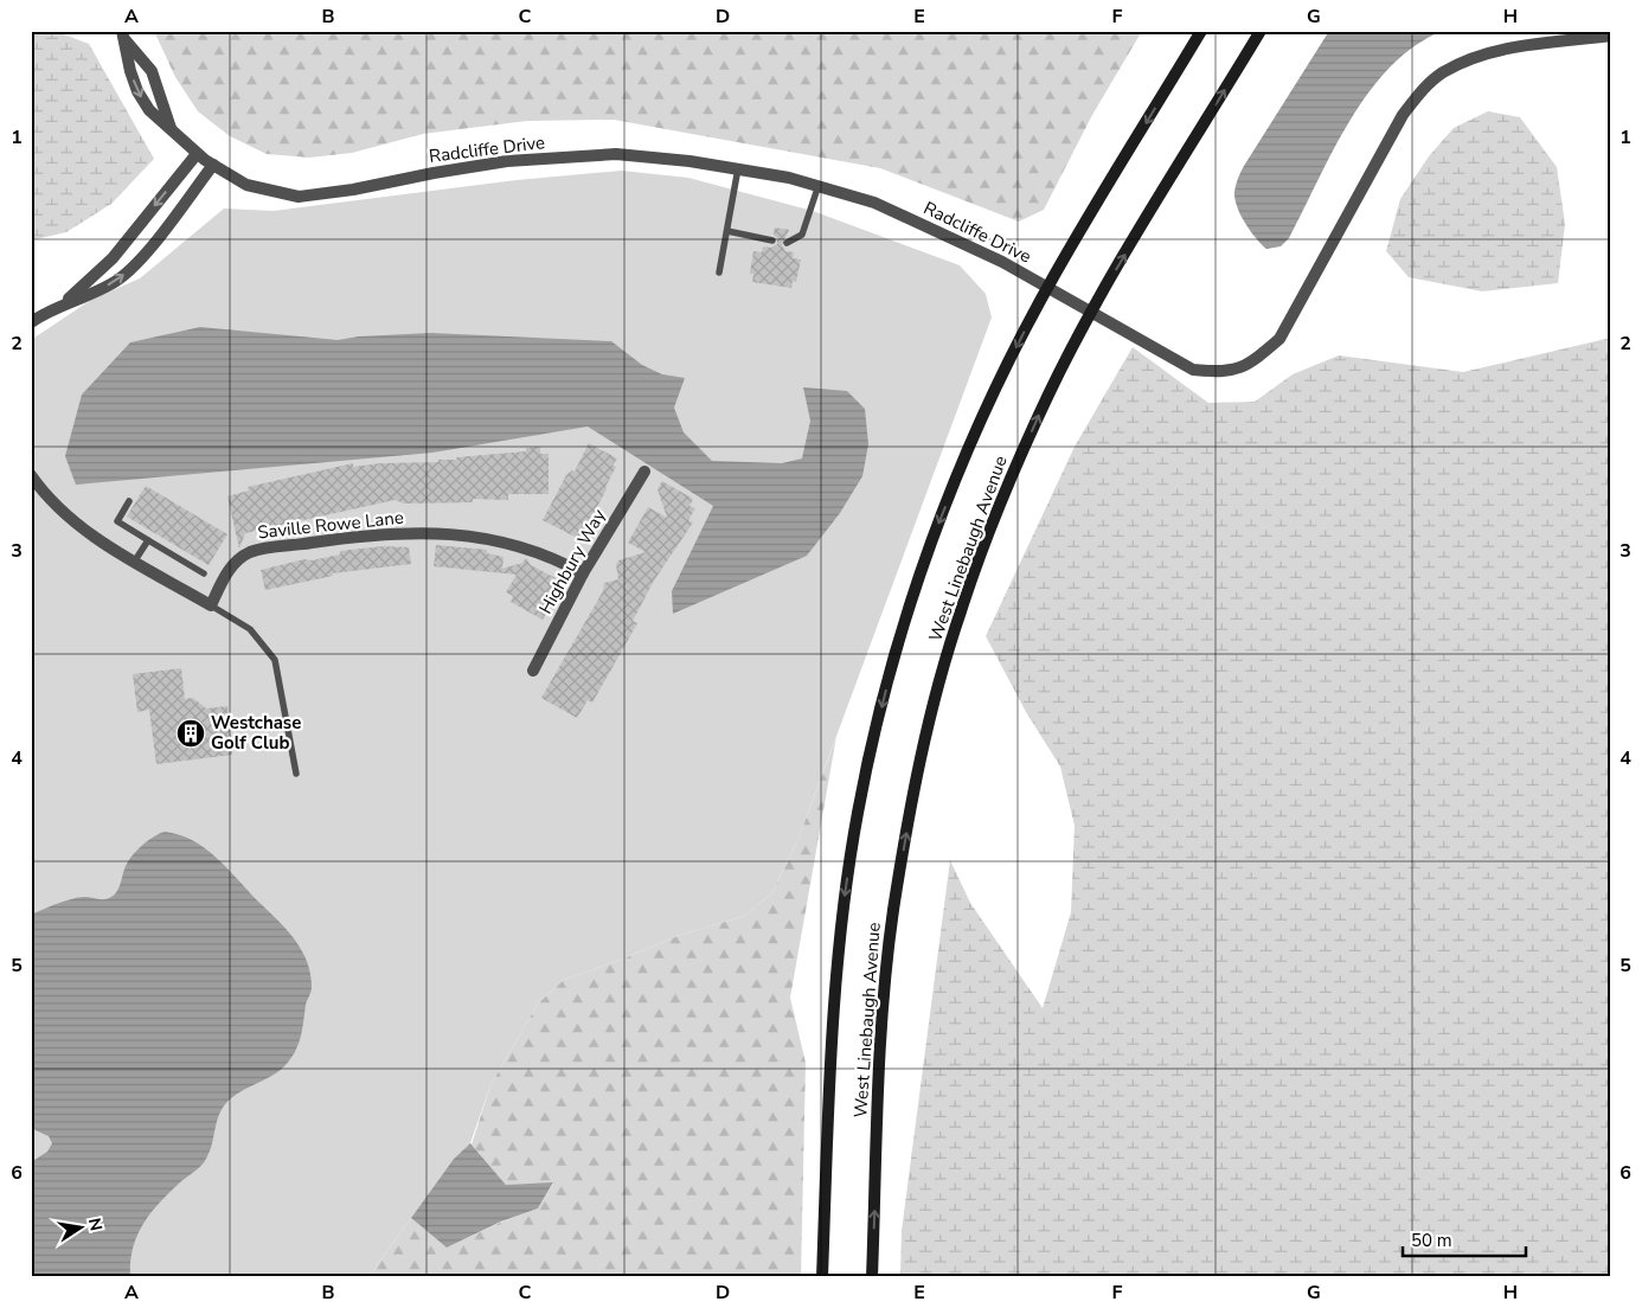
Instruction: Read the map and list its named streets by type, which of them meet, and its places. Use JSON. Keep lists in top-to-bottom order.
{
  "streets": {
    "main road": ["West Linebaugh Avenue"],
    "street": ["Radcliffe Drive", "Saville Rowe Lane", "Highbury Way"]
  },
  "crossings": [
    ["Radcliffe Drive", "West Linebaugh Avenue"],
    ["Saville Rowe Lane", "Highbury Way"]
  ],
  "places": {
    "building": ["Westchase Golf Club"]
  },
  "scale_bar": "50 m",
  "north": "right",
  "grid": {
    "columns": [
      "A",
      "B",
      "C",
      "D",
      "E",
      "F",
      "G",
      "H"
    ],
    "rows": [
      "1",
      "2",
      "3",
      "4",
      "5",
      "6"
    ]
  }
}
